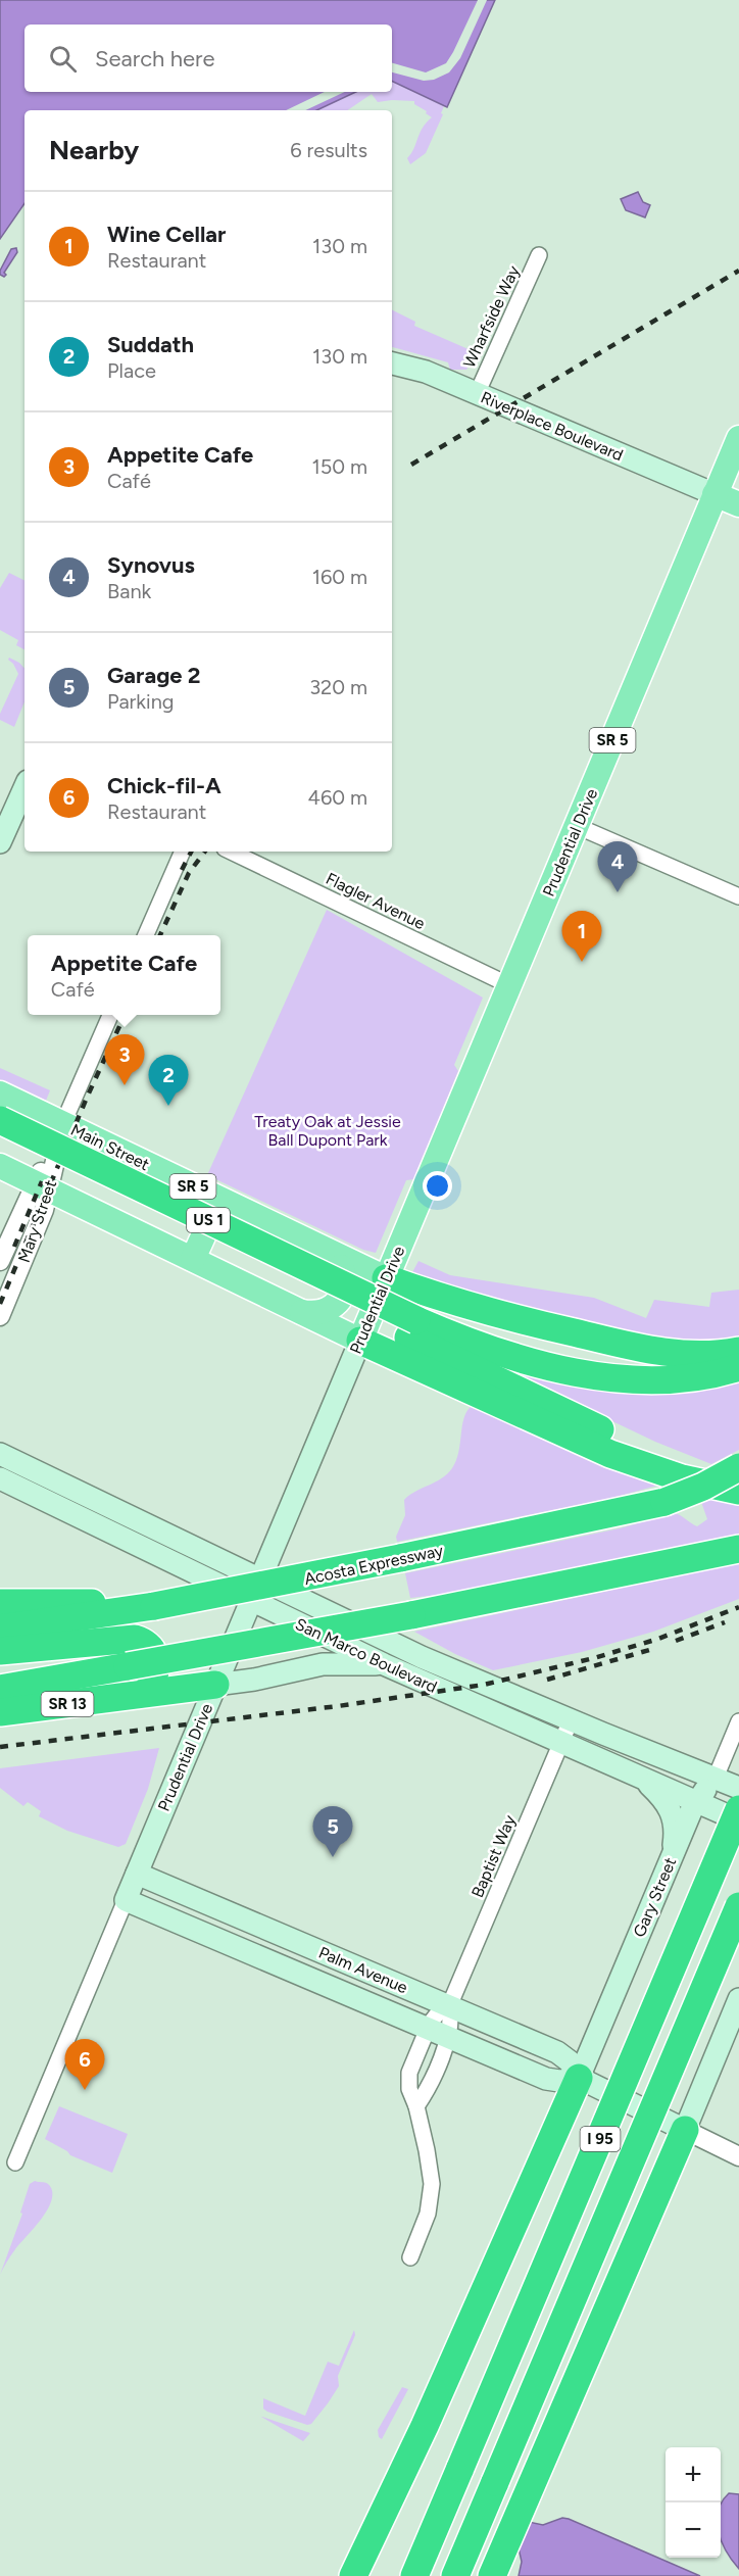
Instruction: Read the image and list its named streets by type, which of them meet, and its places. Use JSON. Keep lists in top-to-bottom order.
{
  "streets": {
    "highway": [
      "US 1",
      "Acosta Expressway",
      "SR 13",
      "I 95"
    ],
    "main road": [
      "Riverplace Boulevard",
      "SR 5",
      "Prudential Drive",
      "Main Street",
      "San Marco Boulevard",
      "Gary Street",
      "Palm Avenue"
    ],
    "street": [
      "Wharfside Way",
      "Flagler Avenue",
      "Mary Street",
      "Baptist Way"
    ]
  },
  "crossings": [
    ["Wharfside Way", "Riverplace Boulevard"],
    ["Riverplace Boulevard", "Prudential Drive"],
    ["Prudential Drive", "Flagler Avenue"],
    ["Prudential Drive", "Main Street"],
    ["Prudential Drive", "San Marco Boulevard"],
    ["Prudential Drive", "SR 13"],
    ["Prudential Drive", "Palm Avenue"],
    ["Main Street", "Mary Street"],
    ["San Marco Boulevard", "Baptist Way"],
    ["San Marco Boulevard", "Gary Street"],
    ["Baptist Way", "Palm Avenue"],
    ["Gary Street", "Palm Avenue"]
  ],
  "parks": ["Treaty Oak at Jessie Ball Dupont Park"],
  "page": {
    "search": "Search here",
    "heading": ["Nearby", "6 results"],
    "list": [
      {
        "mark": "1",
        "name": "Wine Cellar",
        "note": "Restaurant",
        "value": "130 m"
      },
      {
        "mark": "2",
        "name": "Suddath",
        "note": "Place",
        "value": "130 m"
      },
      {
        "mark": "3",
        "name": "Appetite Cafe",
        "note": "Café",
        "value": "150 m"
      },
      {
        "mark": "4",
        "name": "Synovus",
        "note": "Bank",
        "value": "160 m"
      },
      {
        "mark": "5",
        "name": "Garage 2",
        "note": "Parking",
        "value": "320 m"
      },
      {
        "mark": "6",
        "name": "Chick-fil-A",
        "note": "Restaurant",
        "value": "460 m"
      }
    ],
    "pins": [
      "4",
      "1",
      "3",
      "2",
      "5",
      "6"
    ],
    "popup": ["Appetite Cafe", "Café"],
    "map_buttons": ["+", "−"]
  }
}
